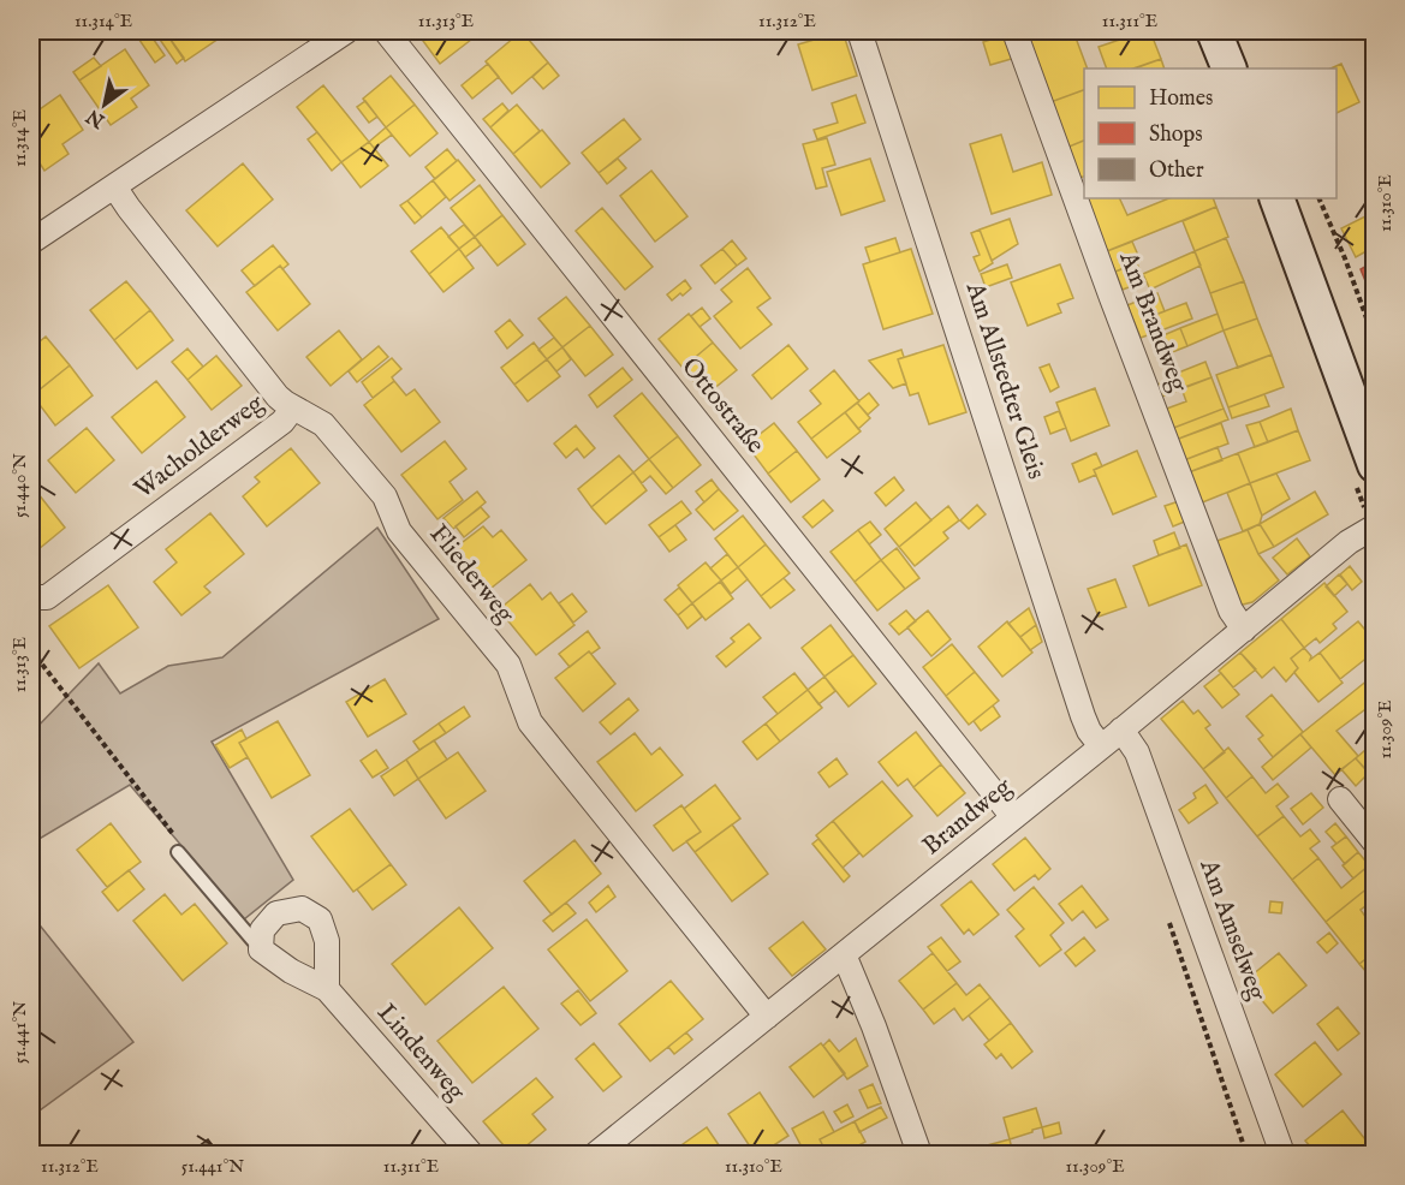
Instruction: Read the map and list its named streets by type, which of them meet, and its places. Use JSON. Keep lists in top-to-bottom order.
{
  "streets": {
    "street": [
      "Am Brandweg",
      "Am Allstedter Gleis",
      "Ottostraße",
      "Wacholderweg",
      "Fliederweg",
      "Brandweg",
      "Am Amselweg",
      "Lindenweg"
    ]
  },
  "crossings": [
    ["Am Brandweg", "Brandweg"],
    ["Am Allstedter Gleis", "Brandweg"],
    ["Ottostraße", "Brandweg"],
    ["Wacholderweg", "Fliederweg"],
    ["Fliederweg", "Brandweg"],
    ["Brandweg", "Am Amselweg"]
  ],
  "legend": ["Homes", "Shops", "Other"],
  "north": "bottom left",
  "coordinates": [
    "11.314°E",
    "11.313°E",
    "11.312°E",
    "11.311°E",
    "11.310°E",
    "51.440°N",
    "11.309°E",
    "51.441°N"
  ]
}
